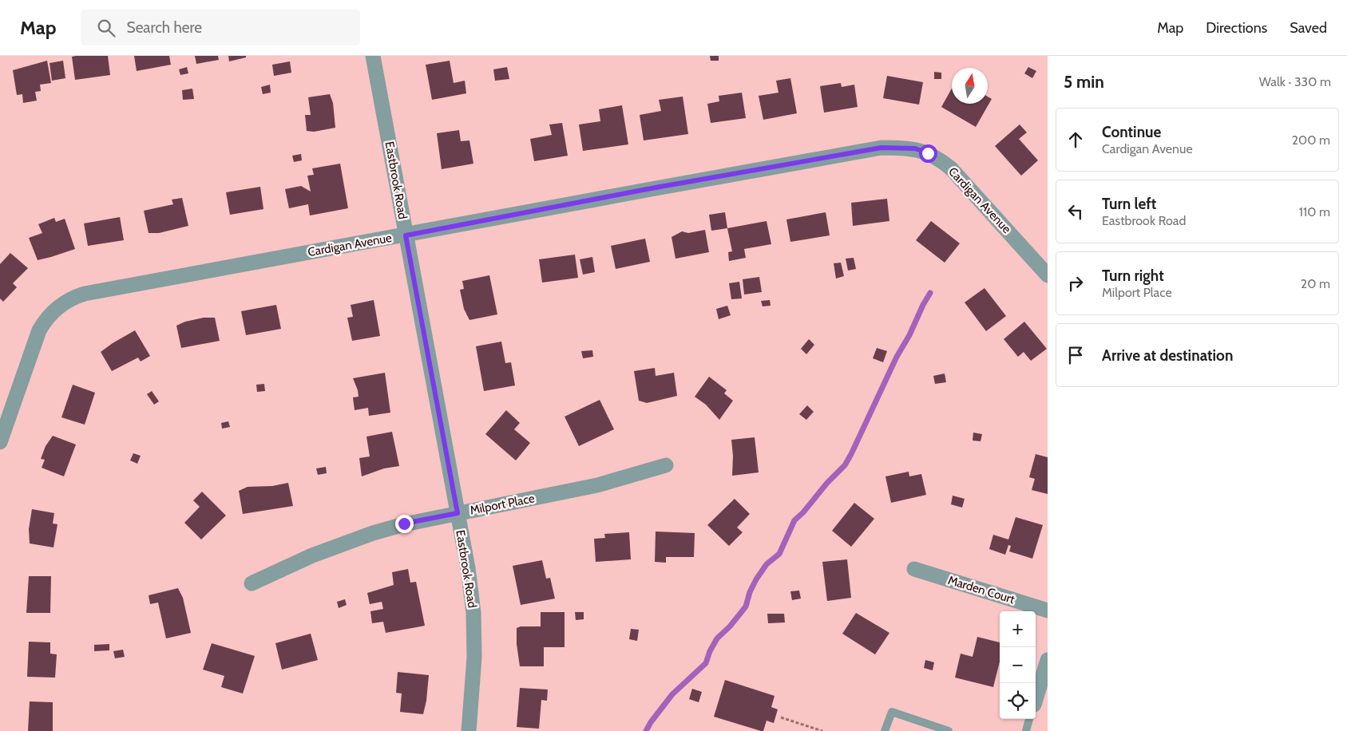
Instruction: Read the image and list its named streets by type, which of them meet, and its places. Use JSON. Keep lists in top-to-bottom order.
{
  "streets": {
    "street": [
      "Eastbrook Road",
      "Cardigan Avenue",
      "Milport Place",
      "Marden Court"
    ]
  },
  "crossings": [
    ["Eastbrook Road", "Cardigan Avenue"],
    ["Eastbrook Road", "Milport Place"]
  ],
  "north": "top",
  "page": {
    "header": "Map",
    "search": "Search here",
    "nav": ["Map", "Directions", "Saved"],
    "heading": ["5 min", "Walk · 330 m"],
    "list": [
      ["Continue", "Cardigan Avenue", "200 m"],
      ["Turn left", "Eastbrook Road", "110 m"],
      ["Turn right", "Milport Place", "20 m"],
      "Arrive at destination"
    ],
    "map_buttons": ["+", "−"]
  }
}
